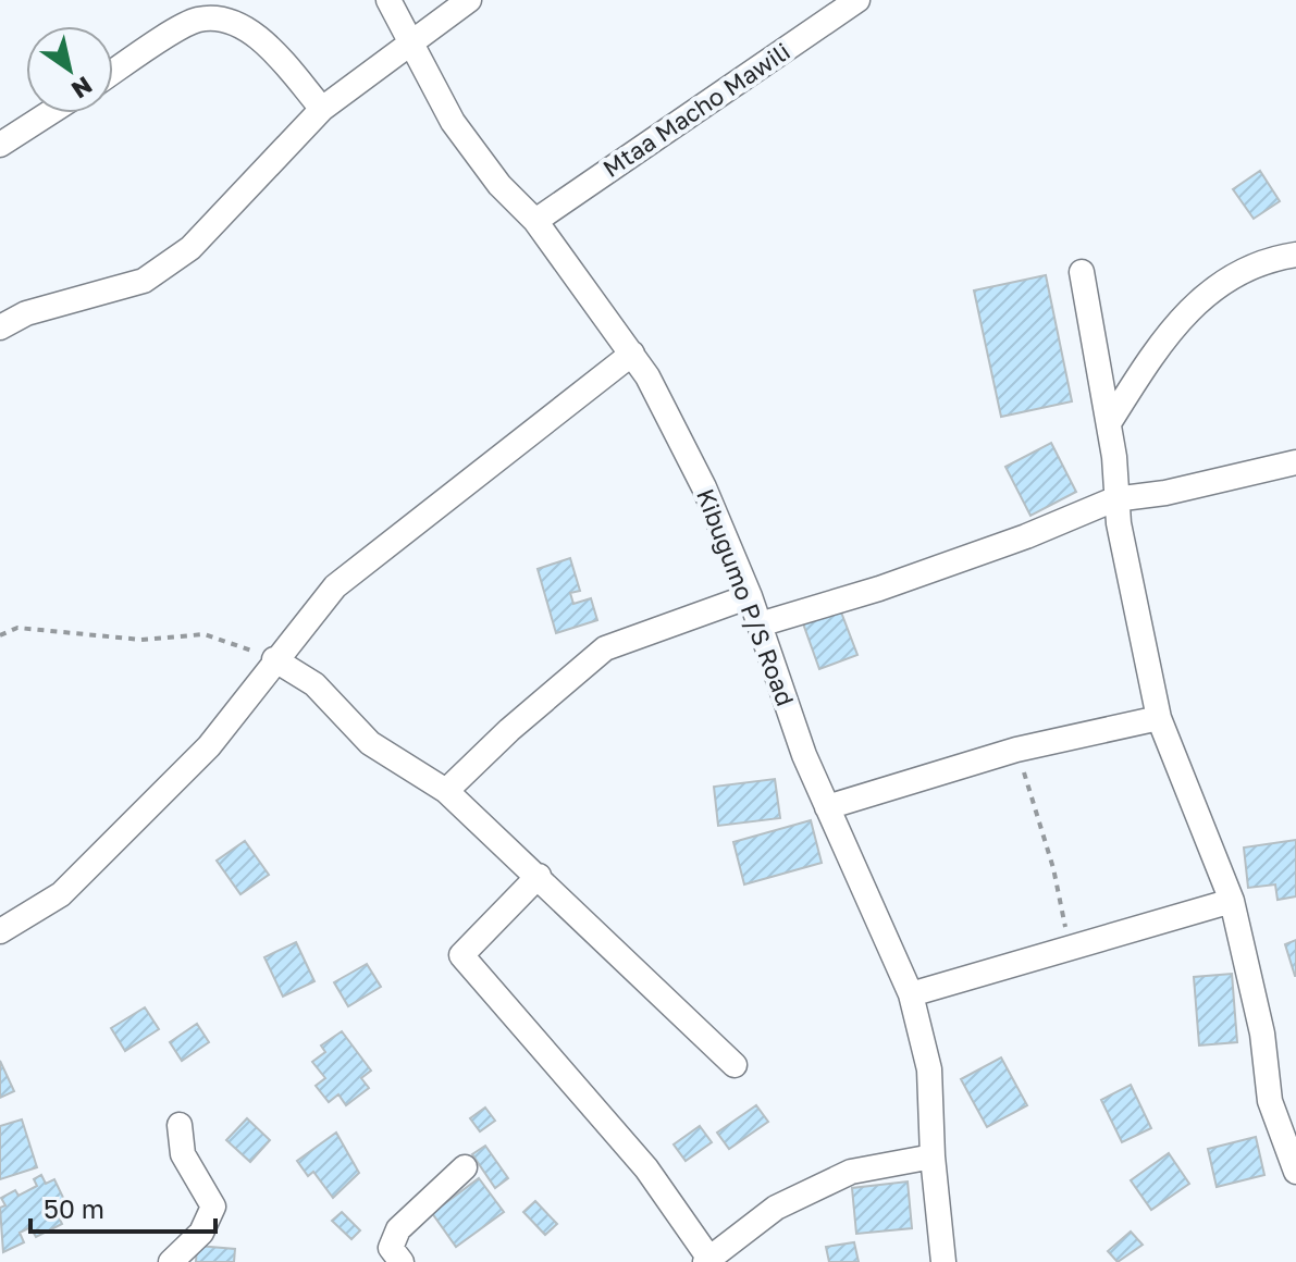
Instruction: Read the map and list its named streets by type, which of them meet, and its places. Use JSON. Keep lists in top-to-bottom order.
{
  "streets": {
    "street": ["Mtaa Macho Mawili", "Kibugumo P/S Road"]
  },
  "crossings": [
    ["Mtaa Macho Mawili", "Kibugumo P/S Road"]
  ],
  "scale_bar": "50 m",
  "north": "bottom right"
}
